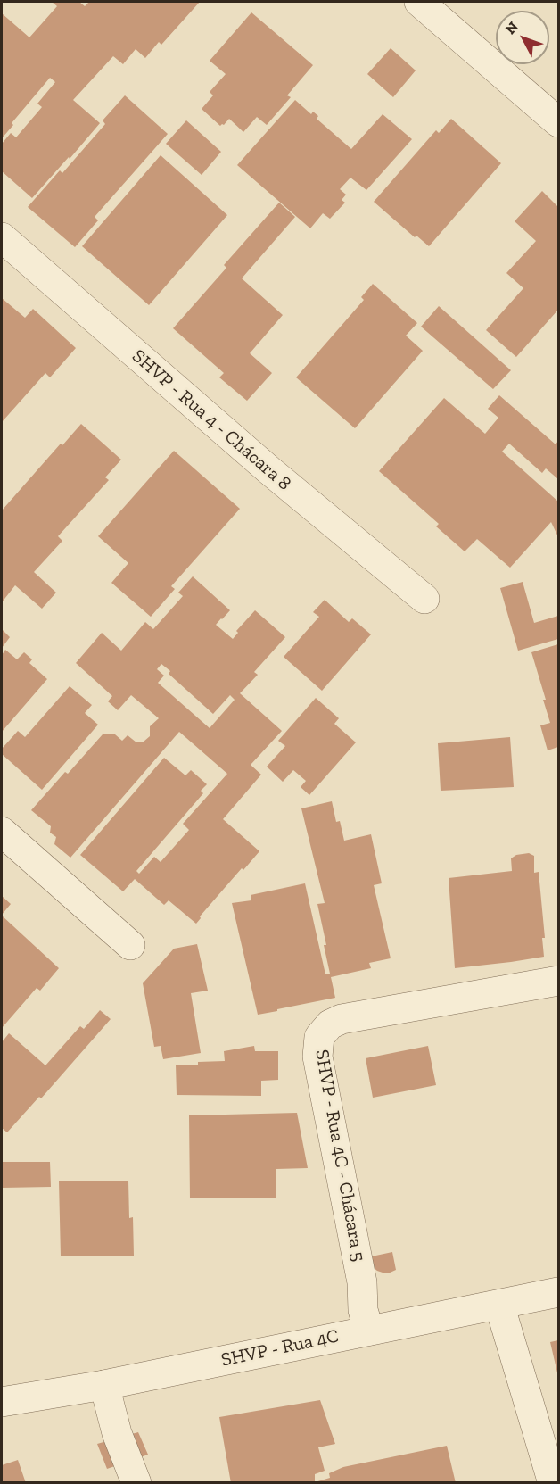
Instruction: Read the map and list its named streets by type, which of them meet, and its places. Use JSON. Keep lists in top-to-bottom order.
{
  "streets": {
    "street": ["SHVP - Rua 4 - Chácara 8", "SHVP - Rua 4C - Chácara 5", "SHVP - Rua 4C"]
  },
  "crossings": [
    ["SHVP - Rua 4C - Chácara 5", "SHVP - Rua 4C"]
  ],
  "north": "top left"
}
